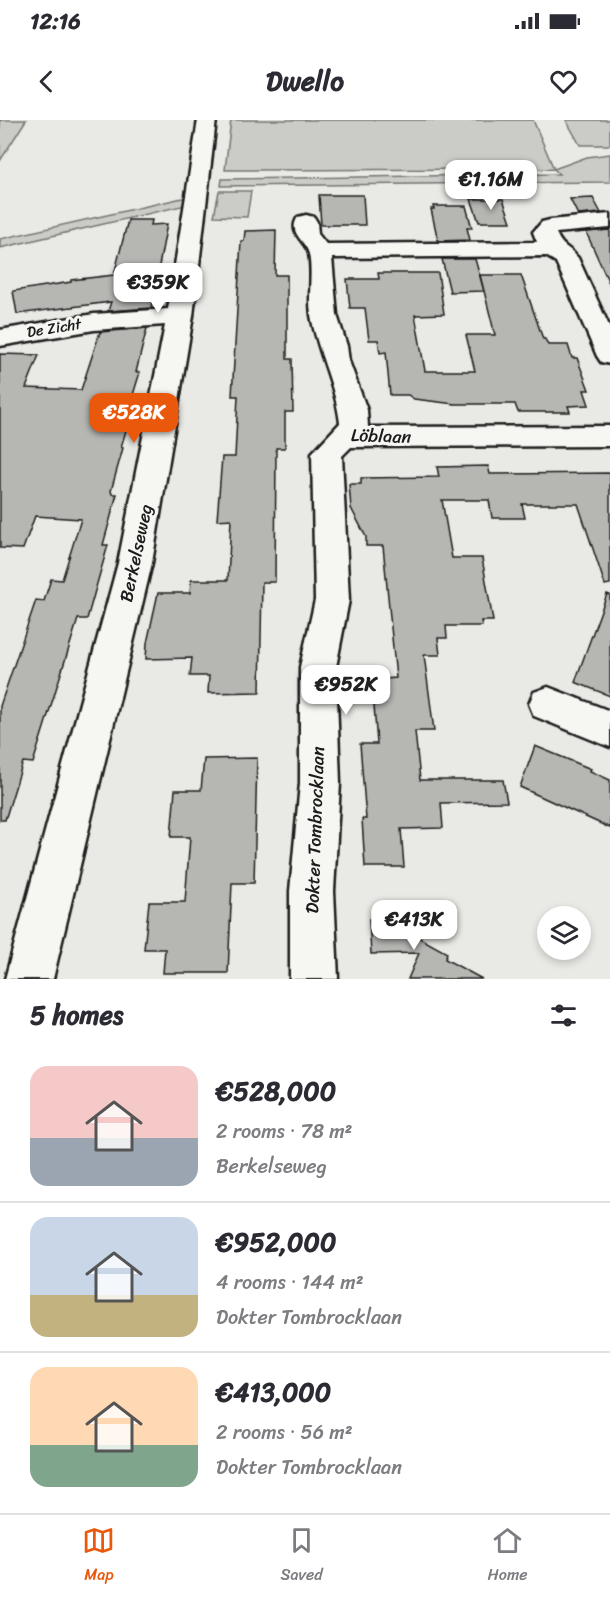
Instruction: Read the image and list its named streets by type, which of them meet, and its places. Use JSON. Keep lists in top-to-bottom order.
{
  "streets": {
    "street": [
      "De Zicht",
      "Löblaan",
      "Berkelseweg",
      "Dokter Tombrocklaan"
    ]
  },
  "crossings": [
    ["De Zicht", "Berkelseweg"],
    ["Löblaan", "Dokter Tombrocklaan"]
  ],
  "page": {
    "status": "12:16",
    "header": "Dwello",
    "price": [
      "€1.16M",
      "€359K",
      "€528K",
      "€952K",
      "€413K"
    ],
    "heading": "5 homes",
    "list": [
      {
        "name": "€528,000",
        "note": "2 rooms · 78 m² · Berkelseweg"
      },
      {
        "name": "€952,000",
        "note": "4 rooms · 144 m² · Dokter Tombrocklaan"
      },
      {
        "name": "€413,000",
        "note": "2 rooms · 56 m² · Dokter Tombrocklaan"
      }
    ],
    "tabs": ["Map", "Saved", "Home"]
  }
}
